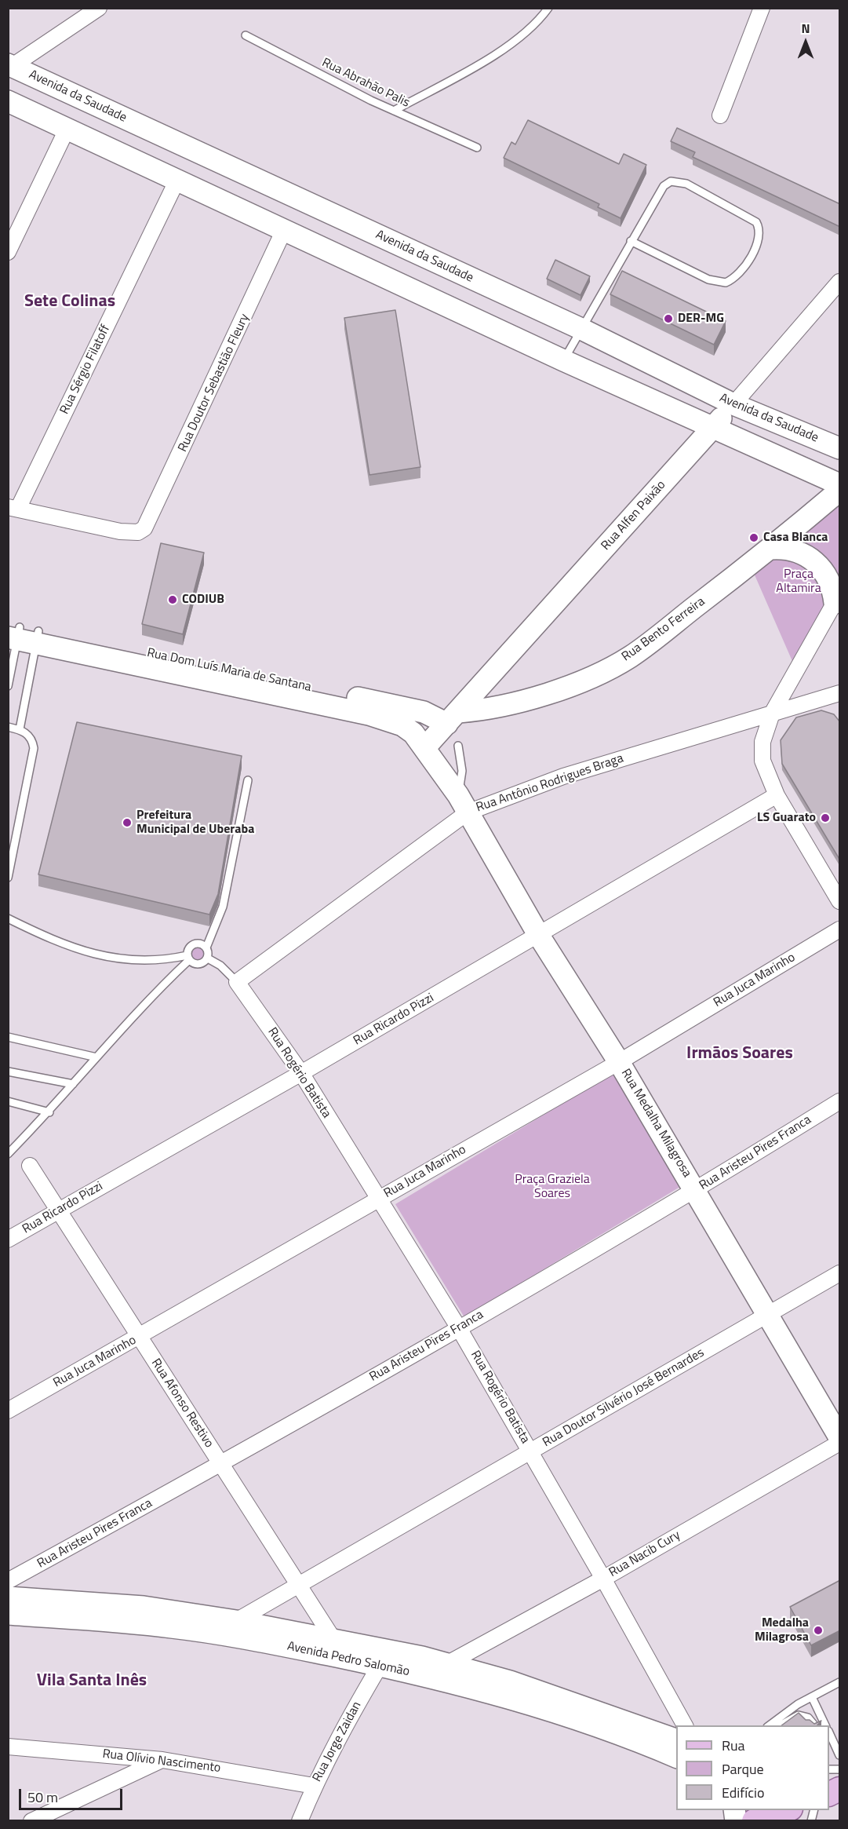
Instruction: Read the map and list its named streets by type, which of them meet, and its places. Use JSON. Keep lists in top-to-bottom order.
{
  "streets": {
    "street": [
      "Avenida da Saudade",
      "Rua Sérgio Filatoff",
      "Rua Doutor Sebastião Fleury",
      "Rua Alfen Paixão",
      "Rua Bento Ferreira",
      "Rua Dom Luís Maria de Santana",
      "Rua Antônio Rodrigues Braga",
      "Rua Juca Marinho",
      "Rua Ricardo Pizzi",
      "Rua Rogério Batista",
      "Rua Medalha Milagrosa",
      "Rua Aristeu Pires Franca",
      "Rua Doutor Silvério José Bernardes",
      "Rua Afonso Restivo",
      "Rua Nacib Cury",
      "Avenida Pedro Salomão",
      "Rua Jorge Zaidan",
      "Rua Olívio Nascimento"
    ],
    "lane": ["Rua Abrahão Palis"]
  },
  "crossings": [
    ["Avenida da Saudade", "Rua Alfen Paixão"],
    ["Rua Sérgio Filatoff", "Rua Doutor Sebastião Fleury"],
    ["Rua Alfen Paixão", "Rua Bento Ferreira"],
    ["Rua Alfen Paixão", "Rua Dom Luís Maria de Santana"],
    ["Rua Bento Ferreira", "Rua Dom Luís Maria de Santana"],
    ["Rua Dom Luís Maria de Santana", "Rua Antônio Rodrigues Braga"],
    ["Rua Dom Luís Maria de Santana", "Rua Medalha Milagrosa"],
    ["Rua Antônio Rodrigues Braga", "Rua Rogério Batista"],
    ["Rua Antônio Rodrigues Braga", "Rua Medalha Milagrosa"],
    ["Rua Juca Marinho", "Rua Rogério Batista"],
    ["Rua Juca Marinho", "Rua Medalha Milagrosa"],
    ["Rua Juca Marinho", "Rua Afonso Restivo"],
    ["Rua Ricardo Pizzi", "Rua Rogério Batista"],
    ["Rua Ricardo Pizzi", "Rua Medalha Milagrosa"],
    ["Rua Ricardo Pizzi", "Rua Afonso Restivo"],
    ["Rua Rogério Batista", "Rua Aristeu Pires Franca"],
    ["Rua Rogério Batista", "Rua Doutor Silvério José Bernardes"],
    ["Rua Rogério Batista", "Rua Nacib Cury"],
    ["Rua Medalha Milagrosa", "Rua Aristeu Pires Franca"],
    ["Rua Medalha Milagrosa", "Rua Doutor Silvério José Bernardes"],
    ["Rua Aristeu Pires Franca", "Rua Afonso Restivo"],
    ["Rua Doutor Silvério José Bernardes", "Rua Afonso Restivo"],
    ["Rua Doutor Silvério José Bernardes", "Avenida Pedro Salomão"],
    ["Rua Afonso Restivo", "Avenida Pedro Salomão"],
    ["Rua Nacib Cury", "Avenida Pedro Salomão"],
    ["Avenida Pedro Salomão", "Rua Jorge Zaidan"],
    ["Rua Jorge Zaidan", "Rua Olívio Nascimento"]
  ],
  "districts": ["Sete Colinas", "Irmãos Soares", "Vila Santa Inês"],
  "parks": ["Praça Altamira", "Praça Graziela Soares"],
  "places": [
    "DER-MG",
    "Casa Blanca",
    "CODIUB",
    "LS Guarato",
    "Prefeitura Municipal de Uberaba",
    "Medalha Milagrosa"
  ],
  "legend": ["Rua", "Parque", "Edifício"],
  "scale_bar": "50 m",
  "north": "top"
}
